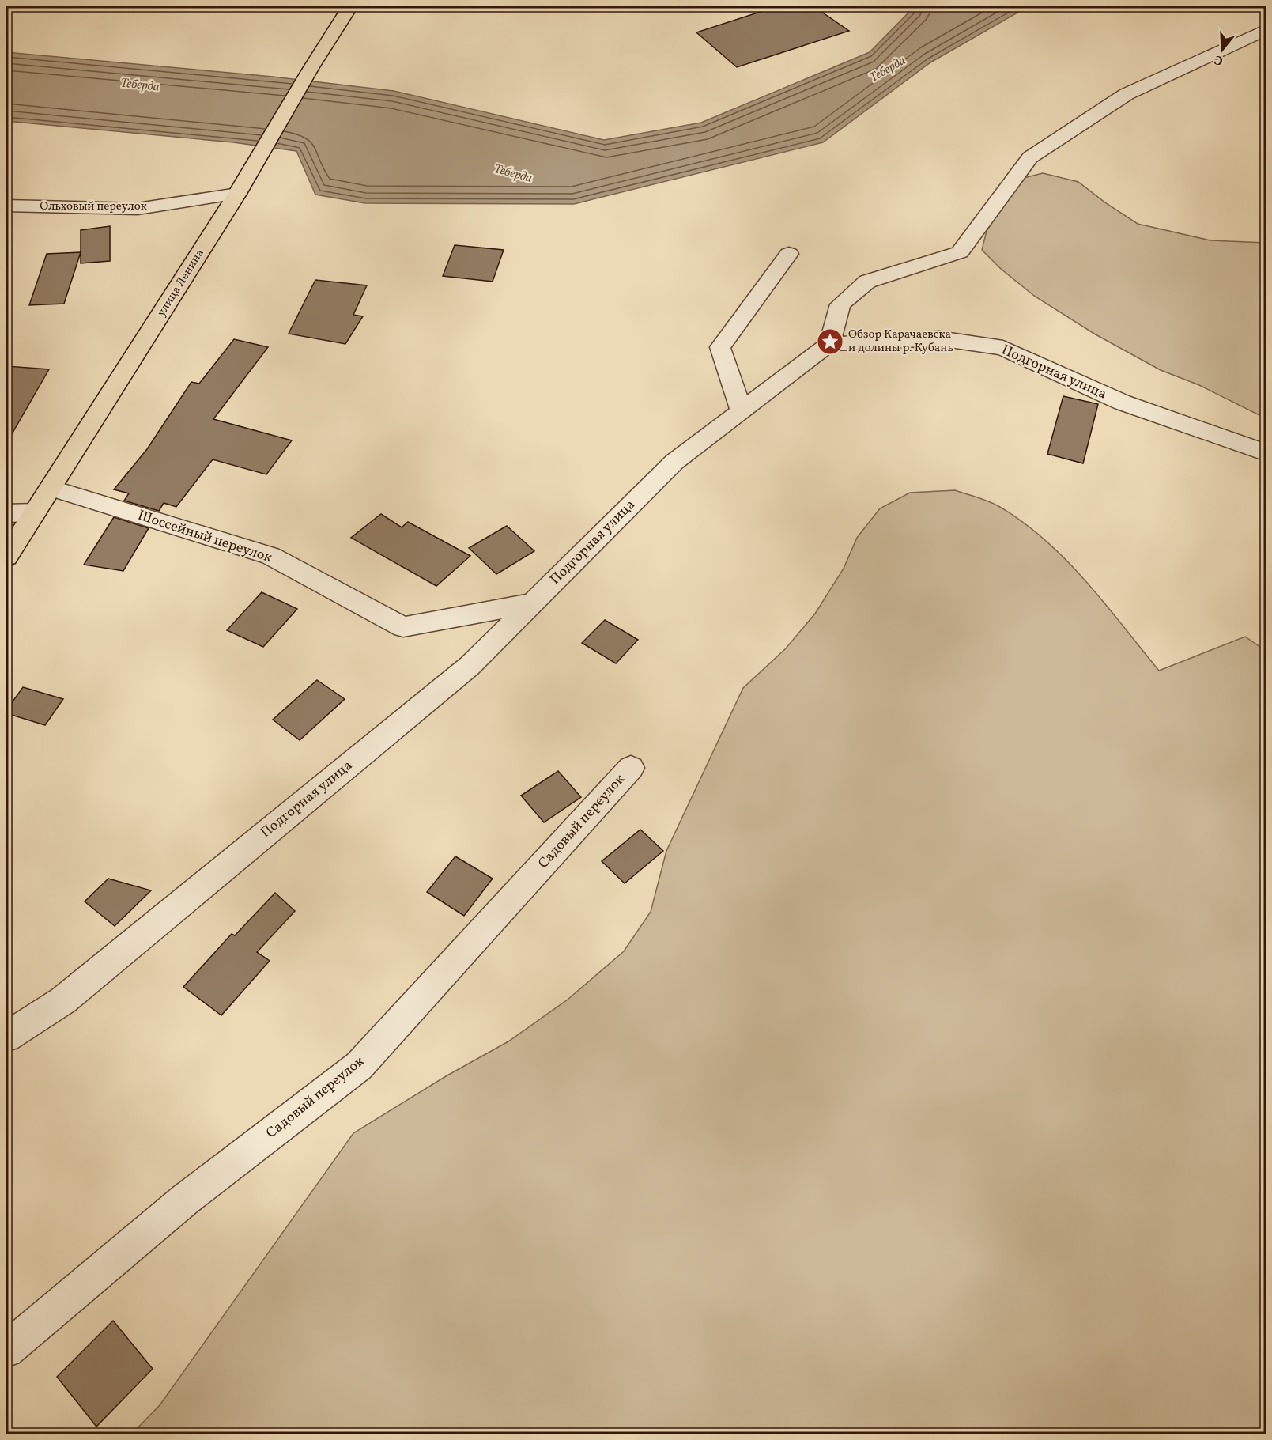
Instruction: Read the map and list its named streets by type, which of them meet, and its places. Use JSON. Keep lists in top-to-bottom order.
{
  "streets": {
    "main road": ["улица Ленина"],
    "street": [
      "Ольховый переулок",
      "Подгорная улица",
      "Шоссейный переулок",
      "Садовый переулок"
    ]
  },
  "crossings": [
    ["Ольховый переулок", "улица Ленина"],
    ["улица Ленина", "Шоссейный переулок"],
    ["Подгорная улица", "Шоссейный переулок"]
  ],
  "water": ["Теберда"],
  "places": {
    "place": ["Обзор Карачаевска и долины р. Кубань"]
  },
  "north": "bottom"
}
